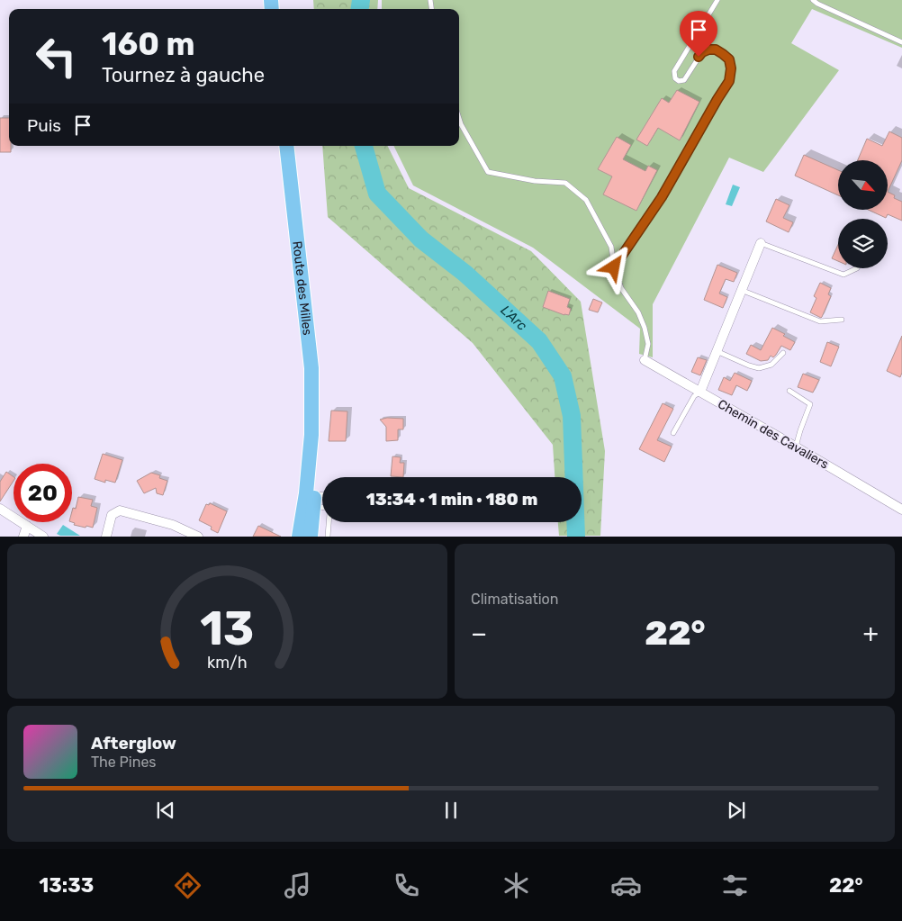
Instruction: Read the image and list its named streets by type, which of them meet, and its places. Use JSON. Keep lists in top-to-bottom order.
{
  "streets": {
    "main road": ["Route des Milles"],
    "street": ["Chemin des Cavaliers"]
  },
  "water": ["L'Arc"],
  "north": "bottom right",
  "page": {
    "turn": ["160 m", "Tournez à gauche"],
    "then": "Puis",
    "limit": "20",
    "trip": "13:34 · 1 min · 180 m",
    "tile": "Climatisation",
    "heat": ["−", "22°", "+"],
    "song": ["Afterglow", "The Pines"],
    "tabs": ["13:33", "22°"],
    "gauge": ["13", "km/h"]
  }
}
